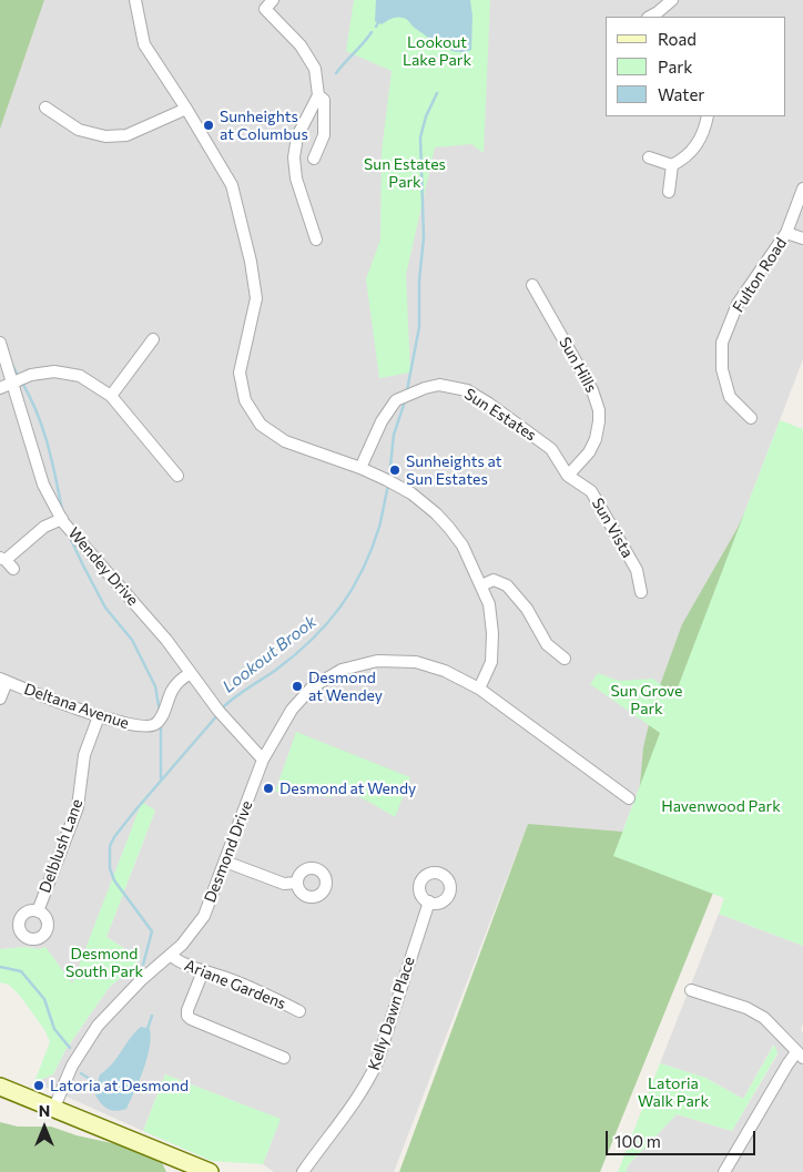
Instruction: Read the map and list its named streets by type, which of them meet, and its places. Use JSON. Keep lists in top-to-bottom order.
{
  "streets": {
    "street": [
      "Fulton Road",
      "Sun Hills",
      "Sun Estates",
      "Sun Vista",
      "Wendey Drive",
      "Deltana Avenue",
      "Delblush Lane",
      "Desmond Drive",
      "Ariane Gardens",
      "Kelly Dawn Place"
    ]
  },
  "crossings": [
    ["Sun Hills", "Sun Estates"],
    ["Sun Hills", "Sun Vista"],
    ["Sun Estates", "Sun Vista"],
    ["Wendey Drive", "Deltana Avenue"],
    ["Wendey Drive", "Desmond Drive"],
    ["Deltana Avenue", "Delblush Lane"],
    ["Desmond Drive", "Ariane Gardens"]
  ],
  "water": ["Lookout Brook"],
  "parks": [
    "Lookout Lake Park",
    "Sun Estates Park",
    "Sun Grove Park",
    "Havenwood Park",
    "Desmond South Park",
    "Latoria Walk Park"
  ],
  "places": [
    "Sunheights at Columbus",
    "Sunheights at Sun Estates",
    "Desmond at Wendey",
    "Desmond at Wendy",
    "Latoria at Desmond"
  ],
  "legend": ["Road", "Park", "Water"],
  "scale_bar": "100 m",
  "north": "top"
}
